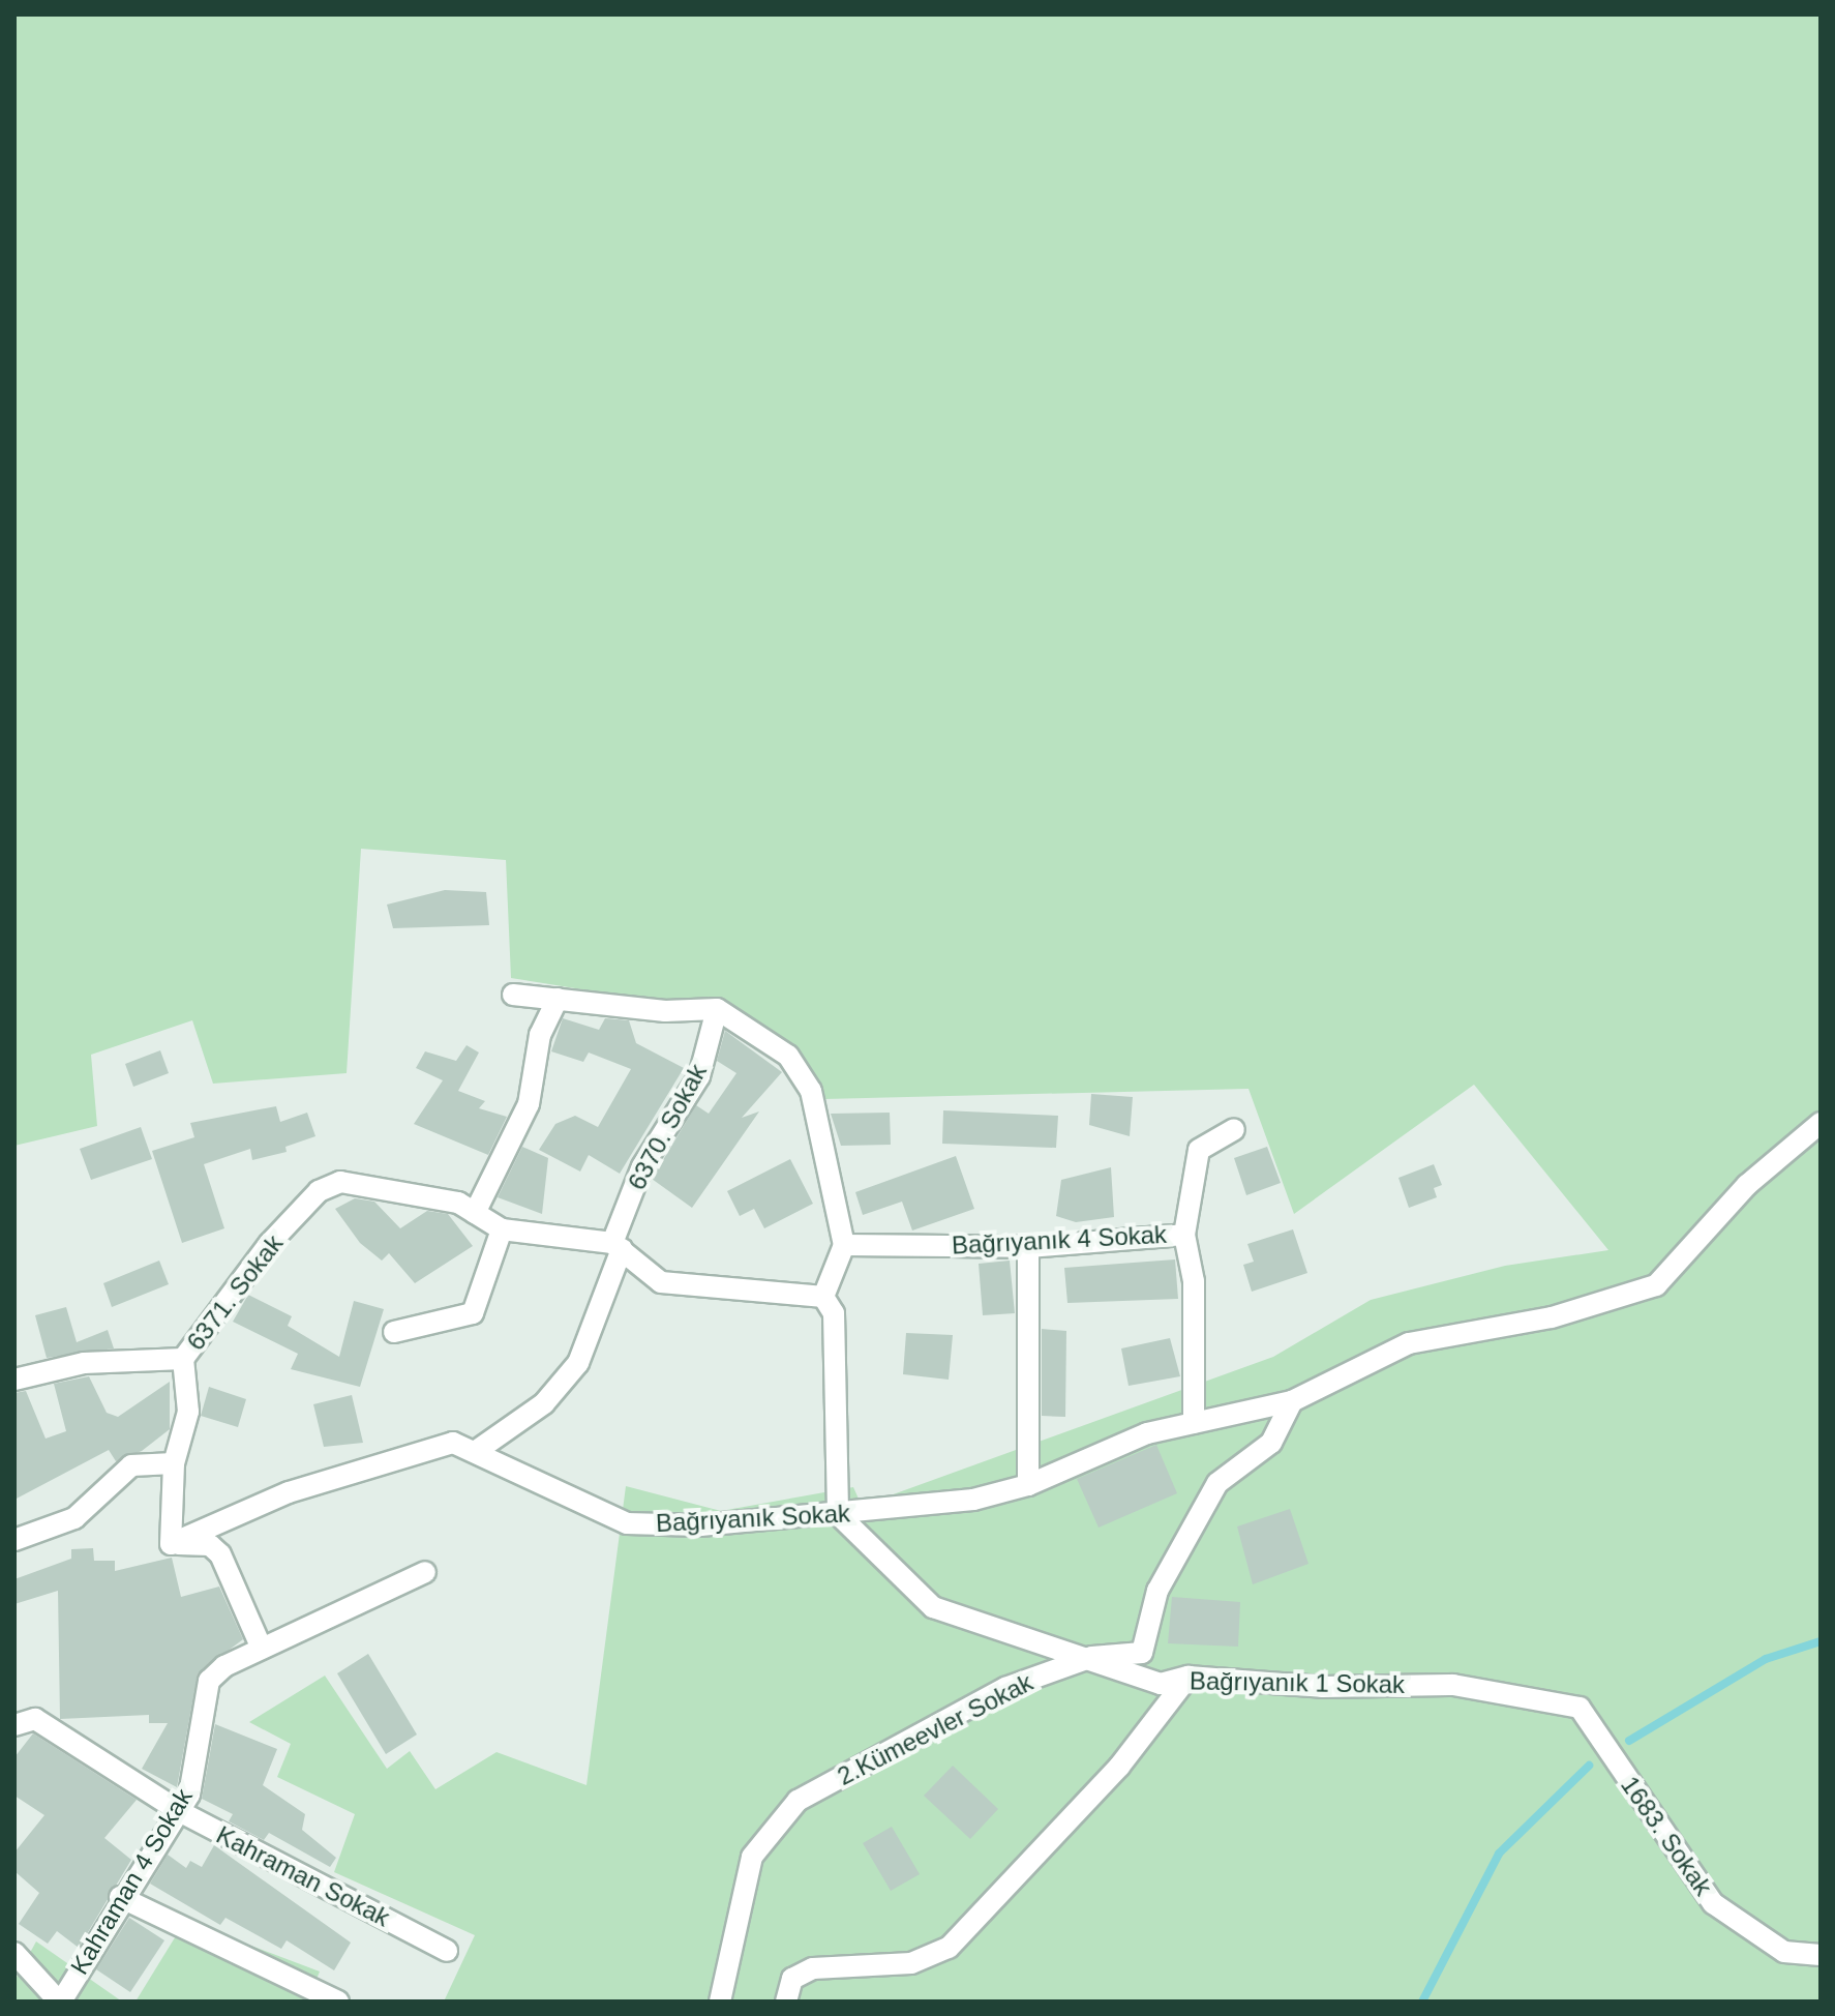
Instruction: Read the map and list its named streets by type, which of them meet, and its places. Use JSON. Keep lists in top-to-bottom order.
{
  "streets": {
    "street": [
      "6370. Sokak",
      "Bağrıyanık 4 Sokak",
      "6371. Sokak",
      "Bağrıyanık Sokak",
      "Bağrıyanık 1 Sokak",
      "2.Kümeevler Sokak",
      "1683. Sokak",
      "Kahraman Sokak",
      "Kahraman 4 Sokak"
    ]
  },
  "crossings": [
    ["6370. Sokak", "Bağrıyanık Sokak"],
    ["Bağrıyanık 4 Sokak", "Bağrıyanık Sokak"],
    ["Bağrıyanık Sokak", "Bağrıyanık 1 Sokak"],
    ["Bağrıyanık Sokak", "2.Kümeevler Sokak"],
    ["Bağrıyanık 1 Sokak", "2.Kümeevler Sokak"],
    ["Bağrıyanık 1 Sokak", "1683. Sokak"],
    ["Kahraman Sokak", "Kahraman 4 Sokak"]
  ]
}
